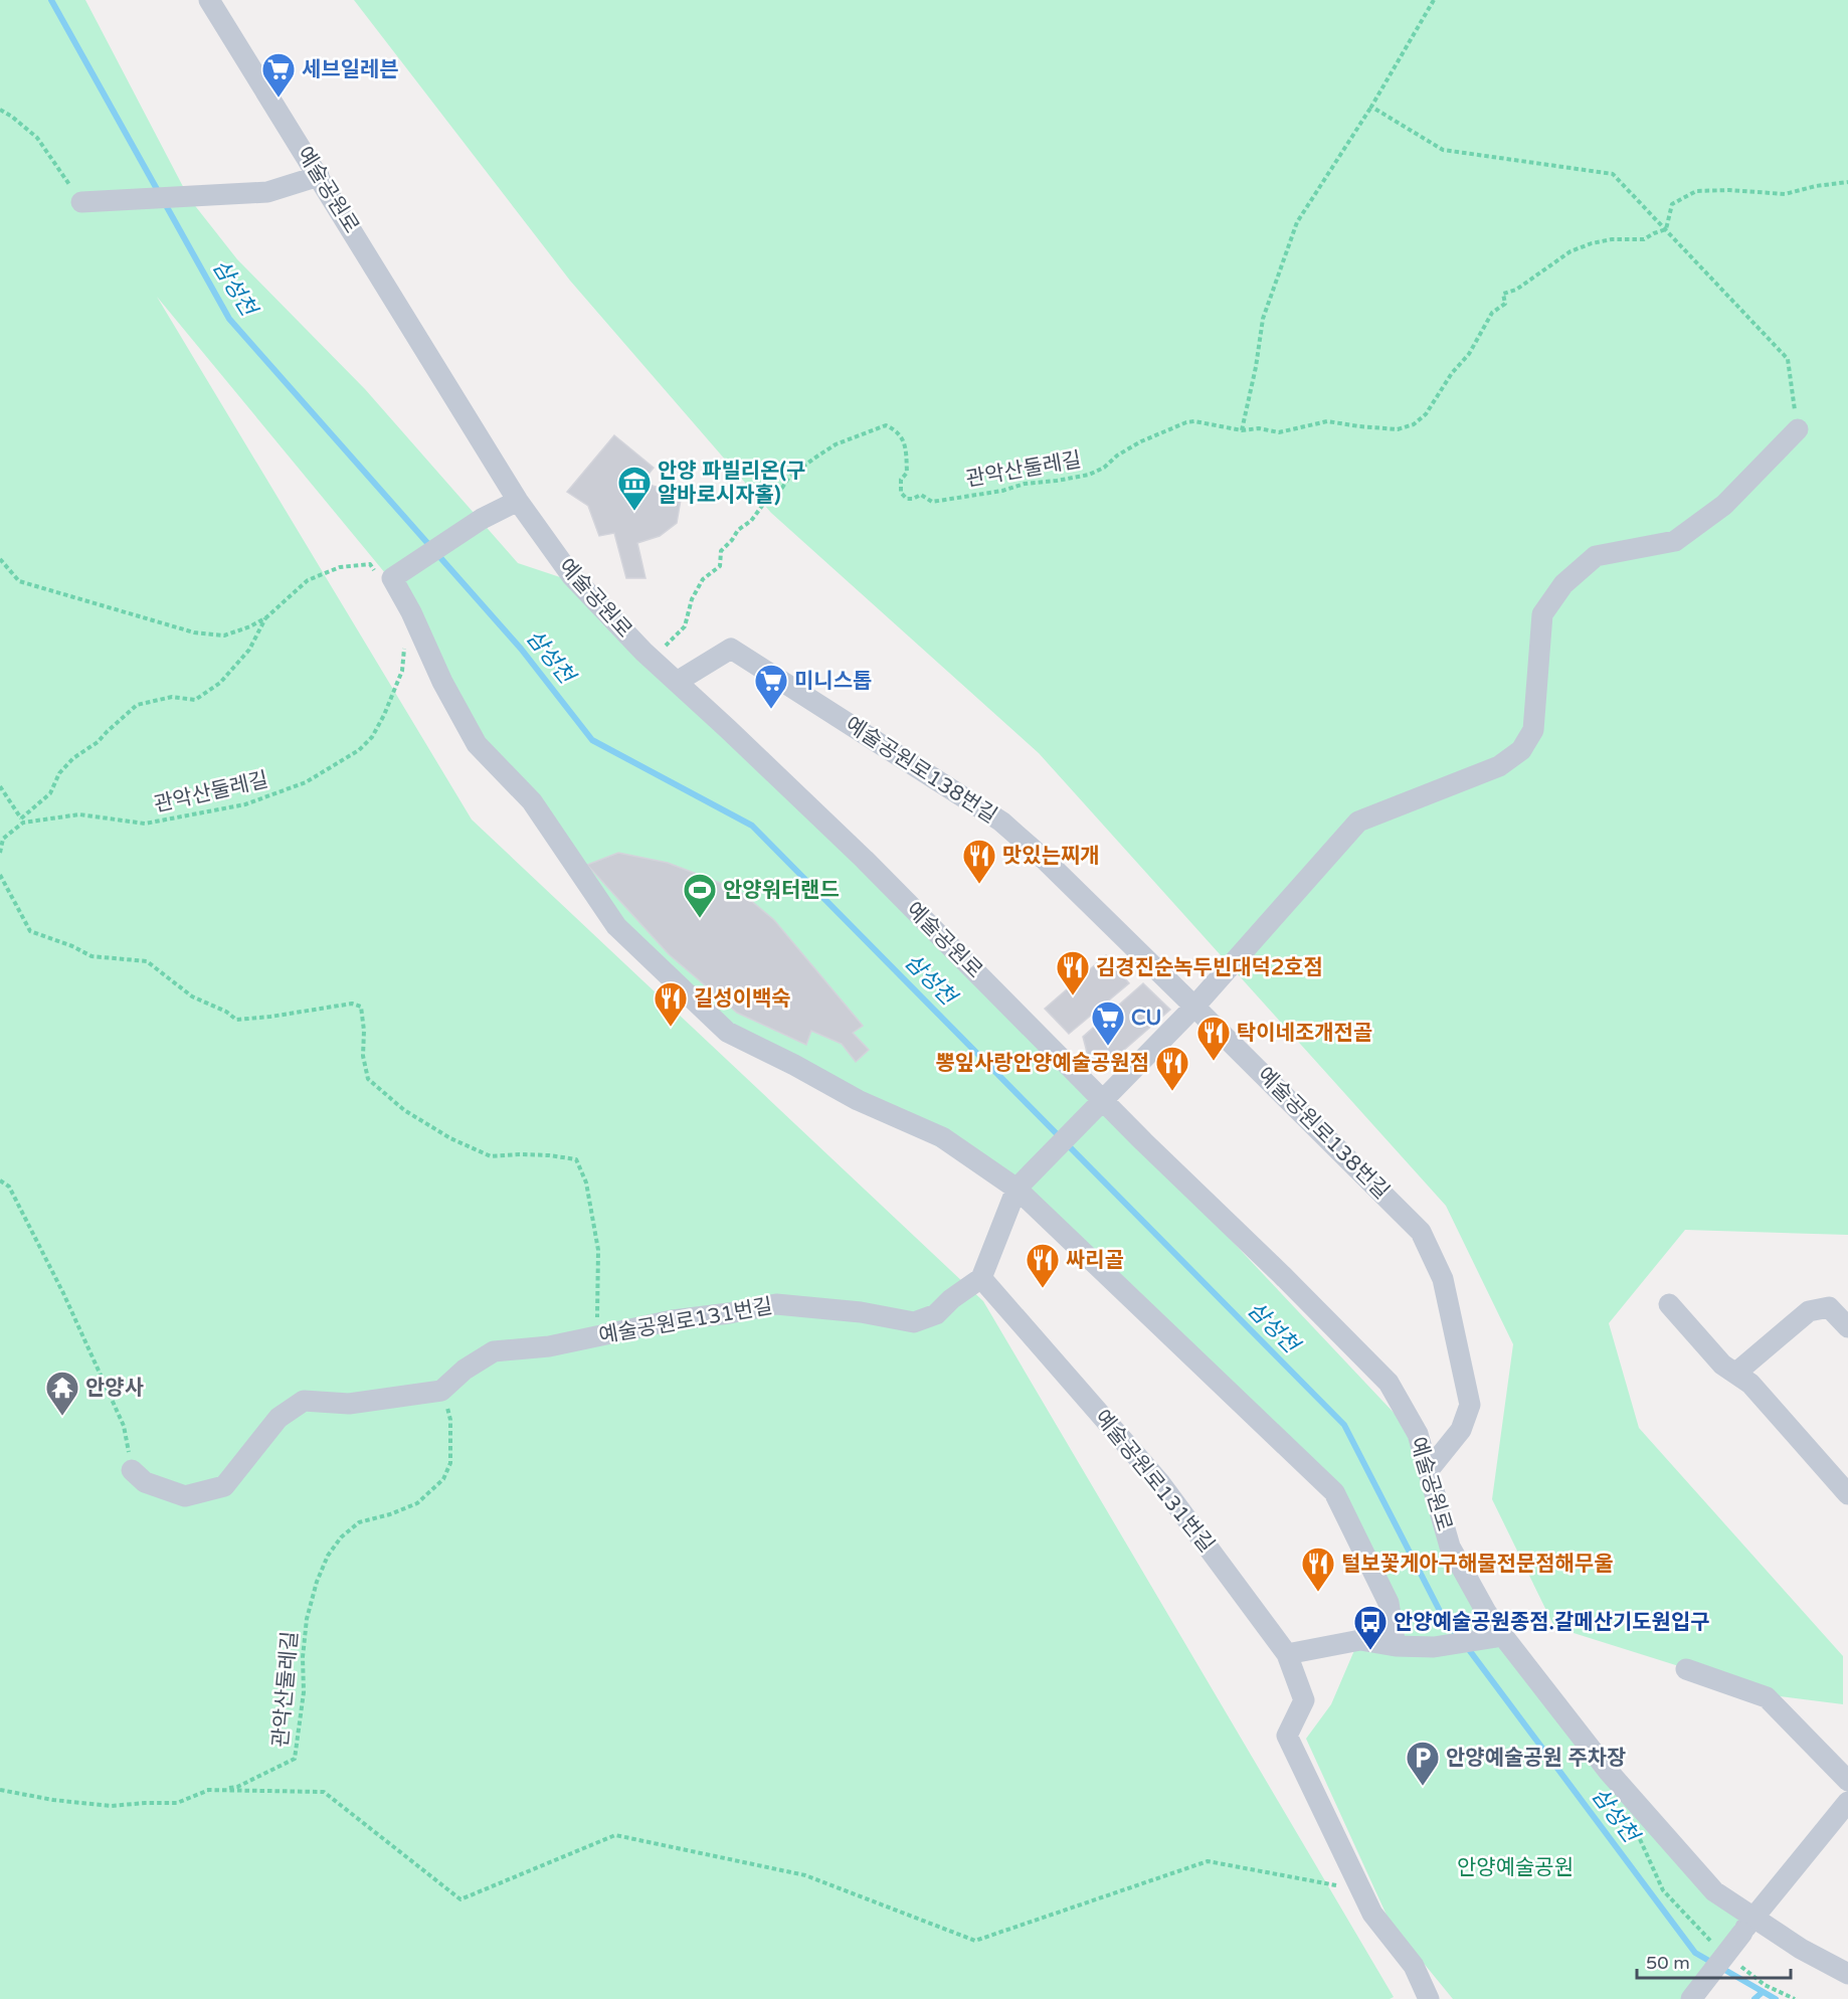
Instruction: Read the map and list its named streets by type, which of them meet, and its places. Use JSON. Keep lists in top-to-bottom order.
{
  "streets": {
    "street": ["예술공원로", "예술공원로138번길", "예술공원로131번길"],
    "path": ["관악산둘레길"]
  },
  "crossings": [
    ["예술공원로", "관악산둘레길"],
    ["예술공원로", "예술공원로138번길"],
    ["관악산둘레길", "예술공원로131번길"]
  ],
  "water": ["삼성천"],
  "parks": ["안양예술공원"],
  "places": {
    "supermarket": ["세브일레븐", "미니스톱", "CU"],
    "museum": ["안양 파빌리온(구 알바로시자홀)"],
    "restaurant": [
      "맛있는찌개",
      "김경진순녹두빈대덕2호점",
      "길성이백숙",
      "탁이네조개전골",
      "뽕잎사랑안양예술공원점",
      "싸리골",
      "털보꽃게아구해물전문점해무울"
    ],
    "sports": ["안양워터랜드"],
    "temple": ["안양사"],
    "bus stop": ["안양예술공원종점.갈메산기도원입구"],
    "parking": ["안양예술공원 주차장"]
  },
  "scale_bar": "50 m"
}
